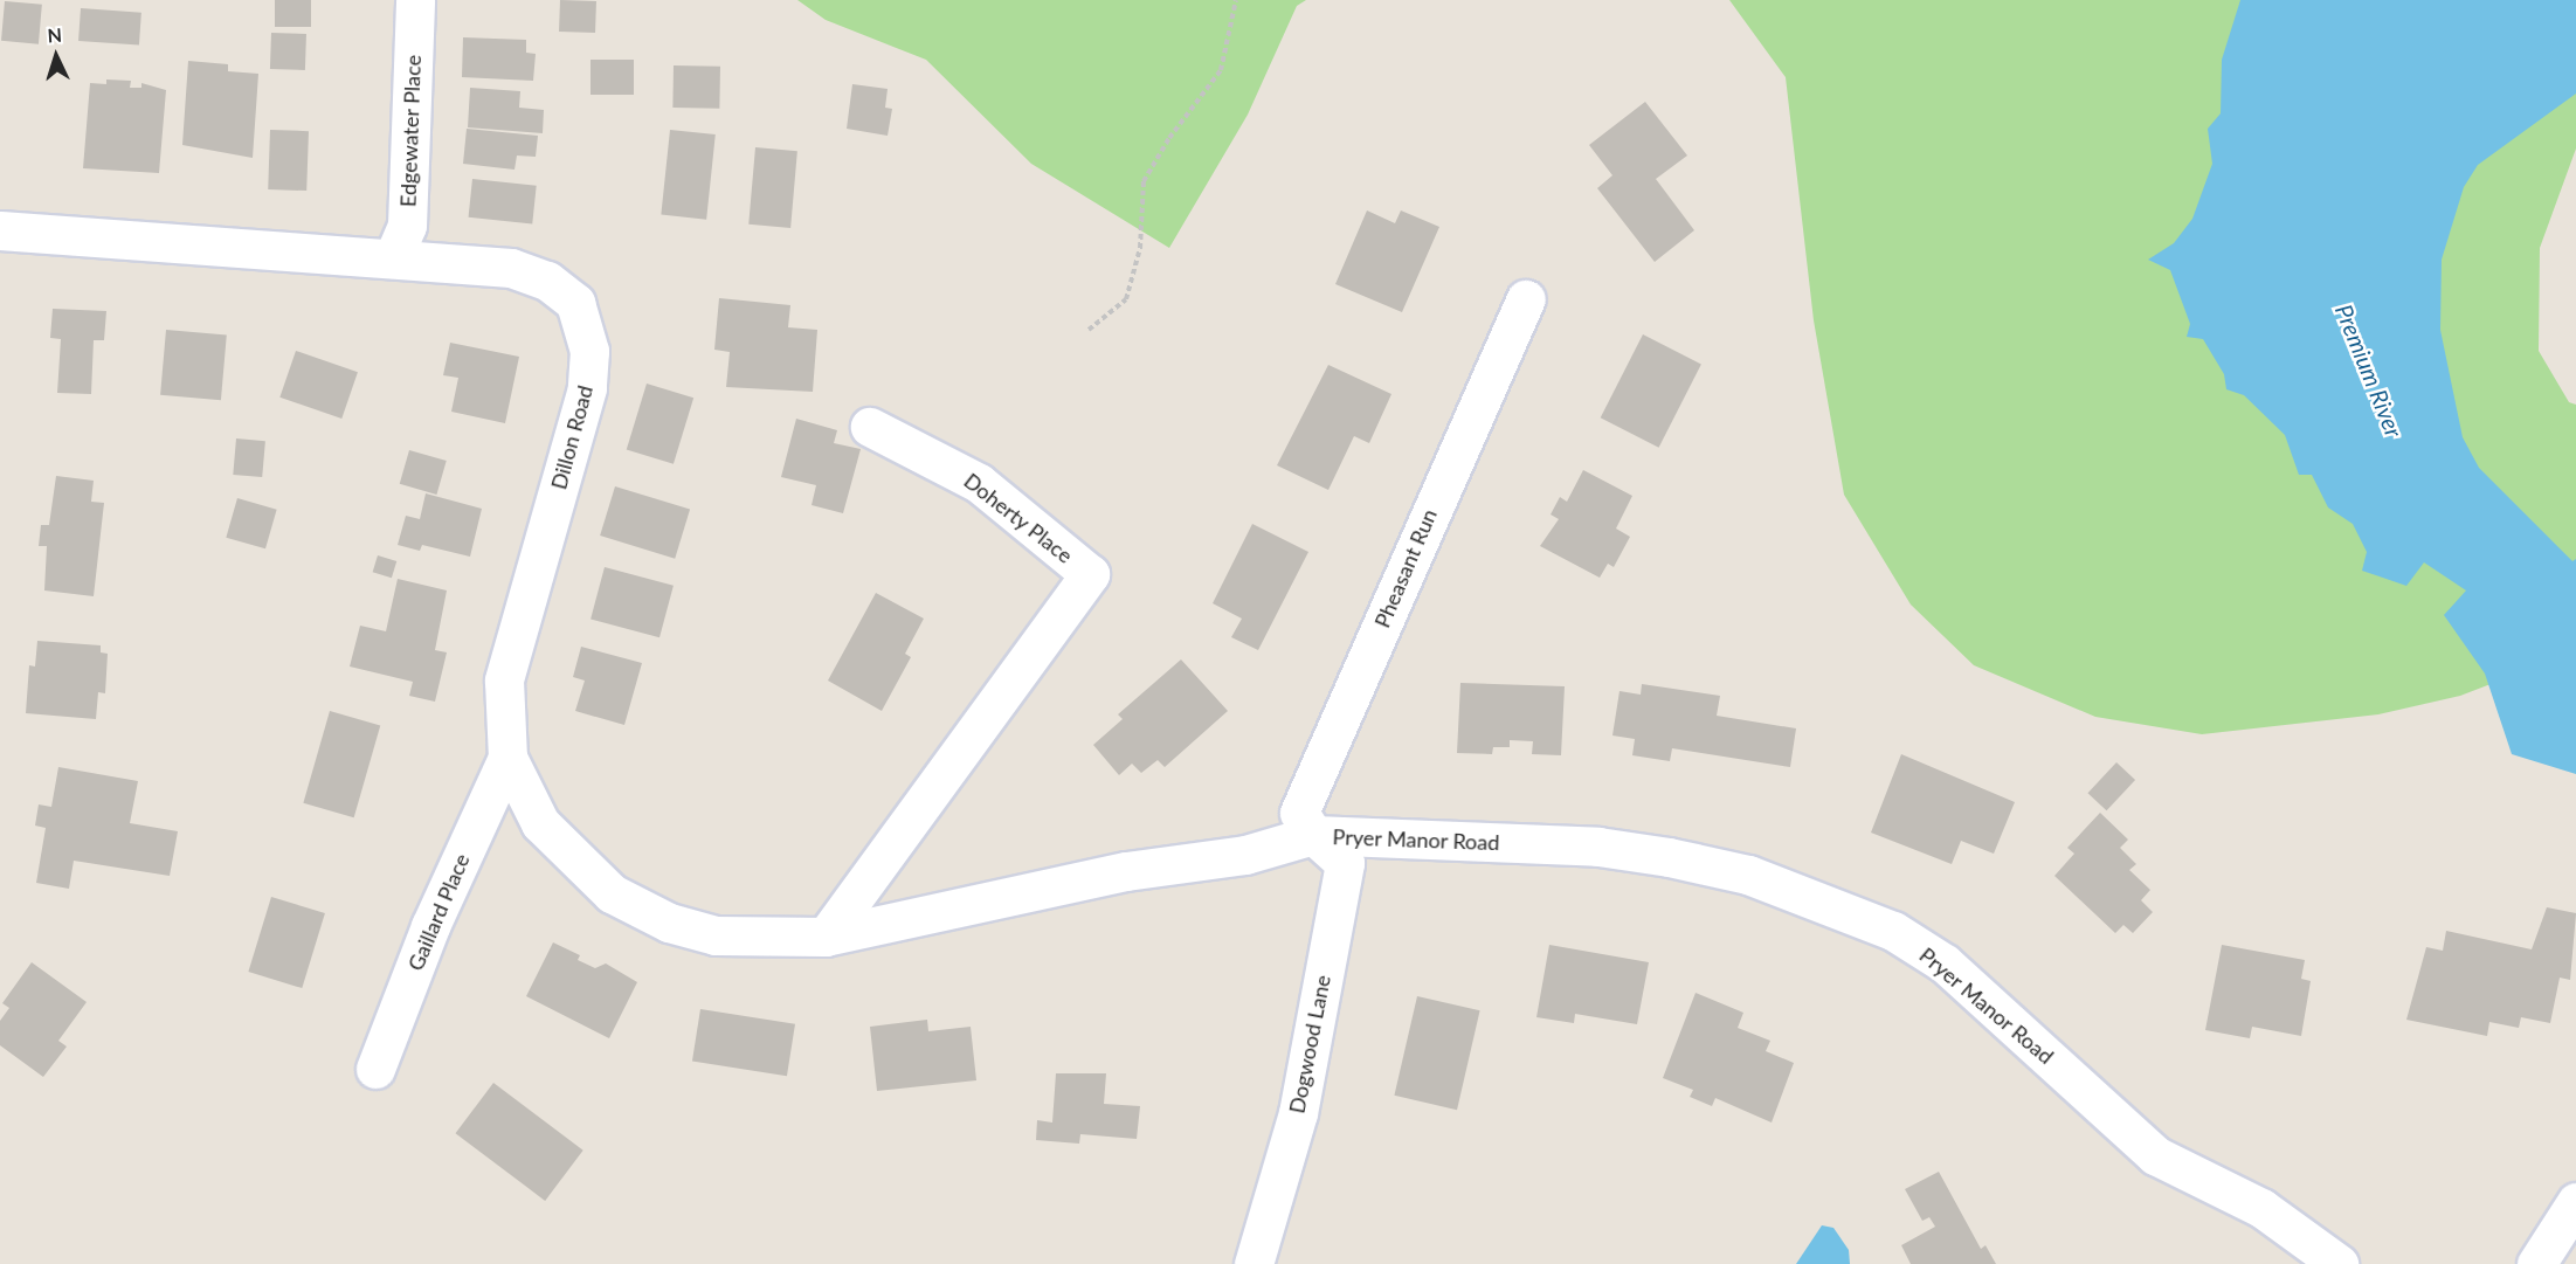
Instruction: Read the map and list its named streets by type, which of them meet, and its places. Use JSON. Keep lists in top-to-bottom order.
{
  "streets": {
    "street": [
      "Edgewater Place",
      "Dillon Road",
      "Doherty Place",
      "Pheasant Run",
      "Pryer Manor Road",
      "Gaillard Place",
      "Dogwood Lane"
    ]
  },
  "crossings": [
    ["Edgewater Place", "Dillon Road"],
    ["Dillon Road", "Doherty Place"],
    ["Dillon Road", "Pryer Manor Road"],
    ["Dillon Road", "Gaillard Place"],
    ["Doherty Place", "Pryer Manor Road"],
    ["Pheasant Run", "Pryer Manor Road"],
    ["Pheasant Run", "Dogwood Lane"],
    ["Pryer Manor Road", "Dogwood Lane"]
  ],
  "water": ["Premium River"],
  "north": "top"
}
